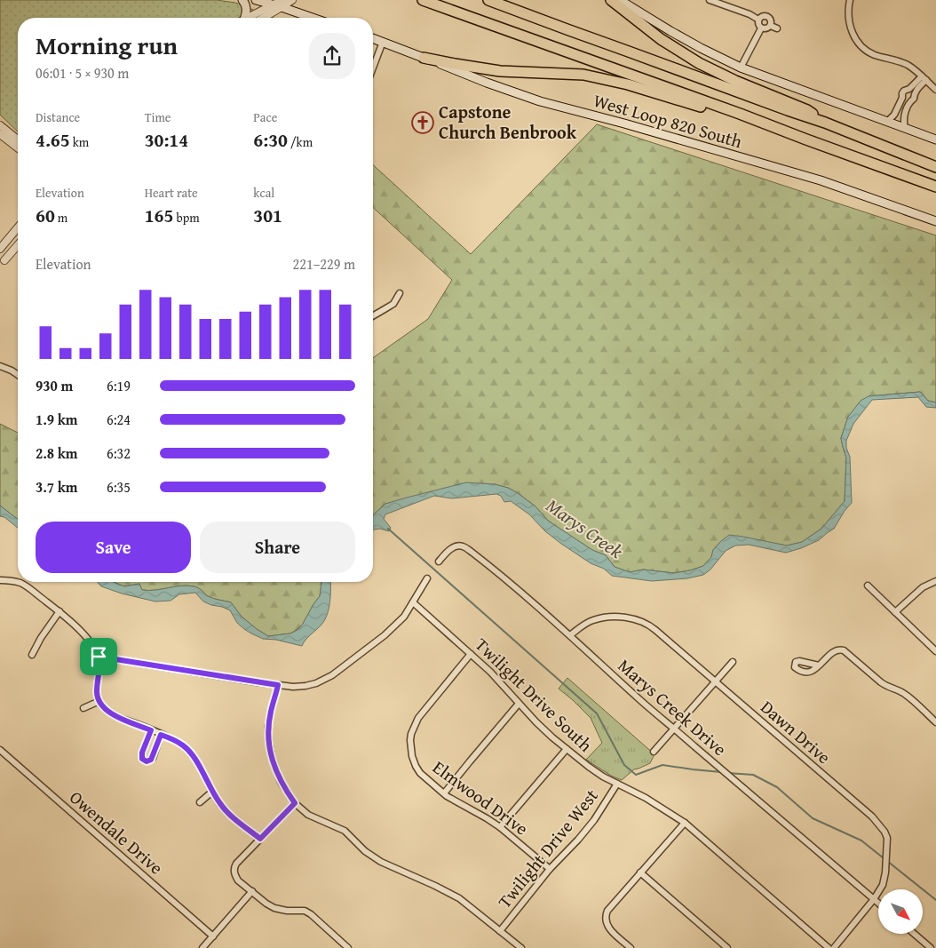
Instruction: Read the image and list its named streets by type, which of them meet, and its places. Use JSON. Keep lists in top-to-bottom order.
{
  "streets": {
    "main road": ["West Loop 820 South"],
    "street": [
      "Twilight Drive South",
      "Marys Creek Drive",
      "Dawn Drive",
      "Elmwood Drive",
      "Owendale Drive",
      "Twilight Drive West"
    ]
  },
  "crossings": [
    ["Twilight Drive South", "Elmwood Drive"],
    ["Twilight Drive South", "Twilight Drive West"],
    ["Marys Creek Drive", "Dawn Drive"],
    ["Elmwood Drive", "Twilight Drive West"]
  ],
  "water": ["Marys Creek"],
  "places": {
    "church": ["Capstone Church Benbrook"]
  },
  "north": "bottom right",
  "page": {
    "heading": ["Morning run", "06:01 · 5 × 930 m"],
    "stats": [
      ["Distance", "4.65 km"],
      ["Time", "30:14"],
      ["Pace", "6:30 /km"],
      ["Elevation", "60 m"],
      ["Heart rate", "165 bpm"],
      ["kcal", "301"]
    ],
    "chart": ["Elevation", "221–229 m"],
    "list": [
      {
        "name": "930 m",
        "note": "6:19"
      },
      {
        "name": "1.9 km",
        "note": "6:24"
      },
      {
        "name": "2.8 km",
        "note": "6:32"
      },
      {
        "name": "3.7 km",
        "note": "6:35"
      }
    ],
    "buttons": ["Save", "Share"]
  }
}
